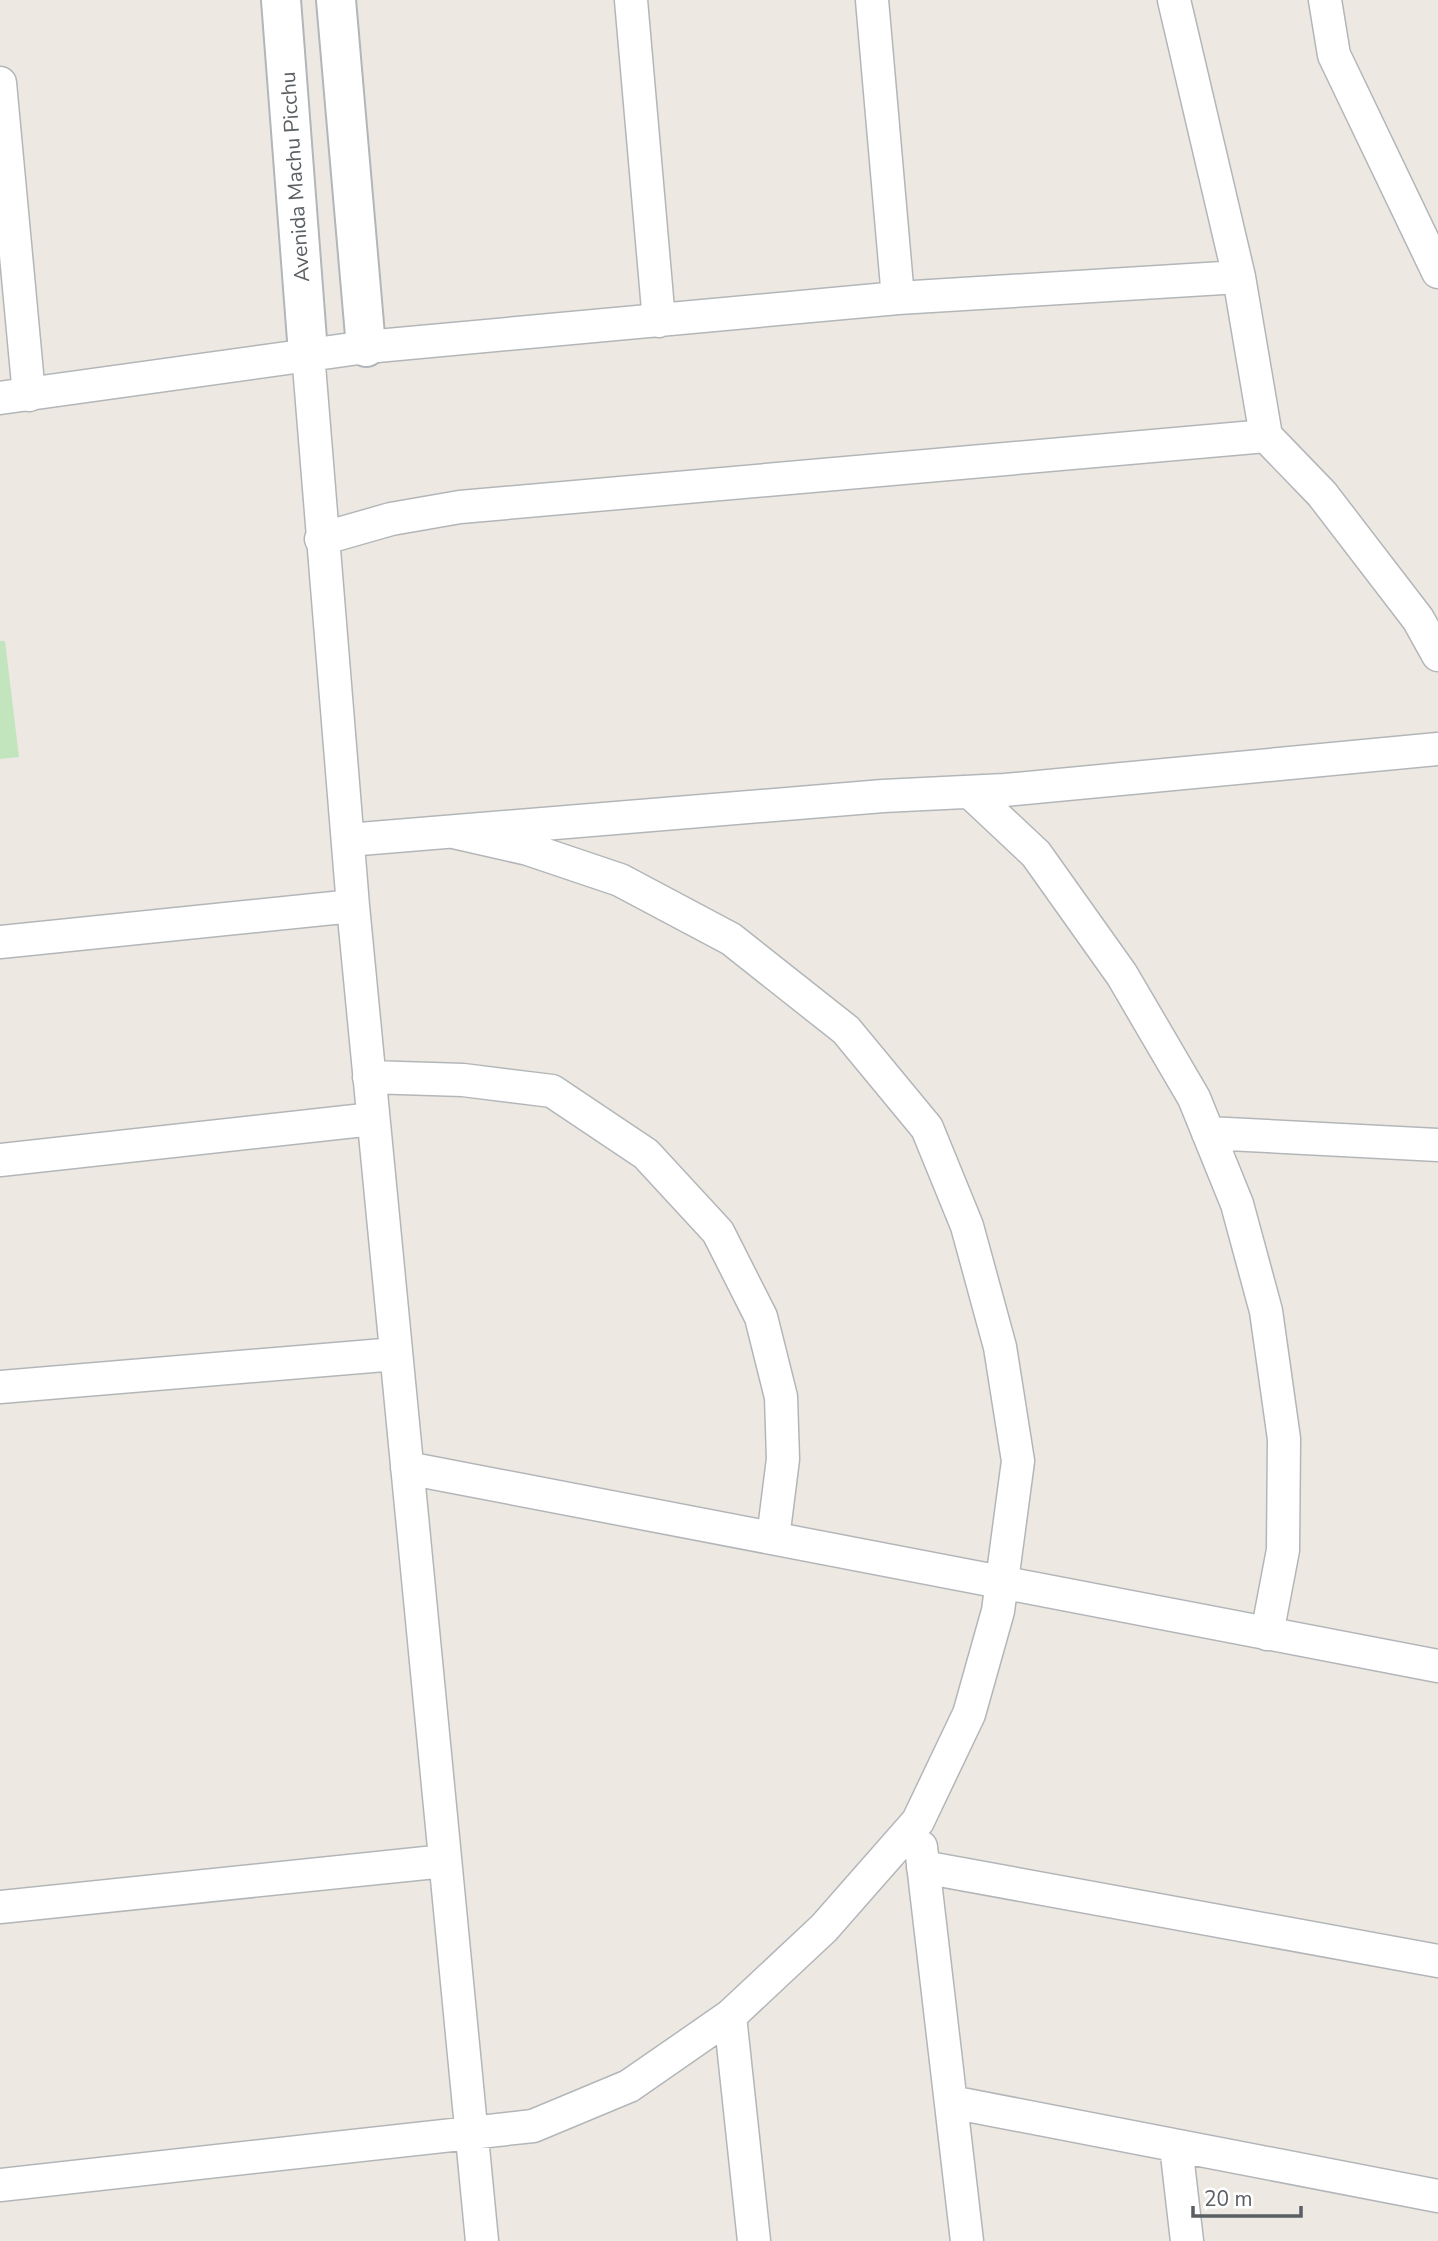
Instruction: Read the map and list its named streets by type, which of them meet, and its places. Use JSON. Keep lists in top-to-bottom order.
{
  "streets": {
    "street": ["Avenida Machu Picchu"]
  },
  "scale_bar": "20 m"
}
